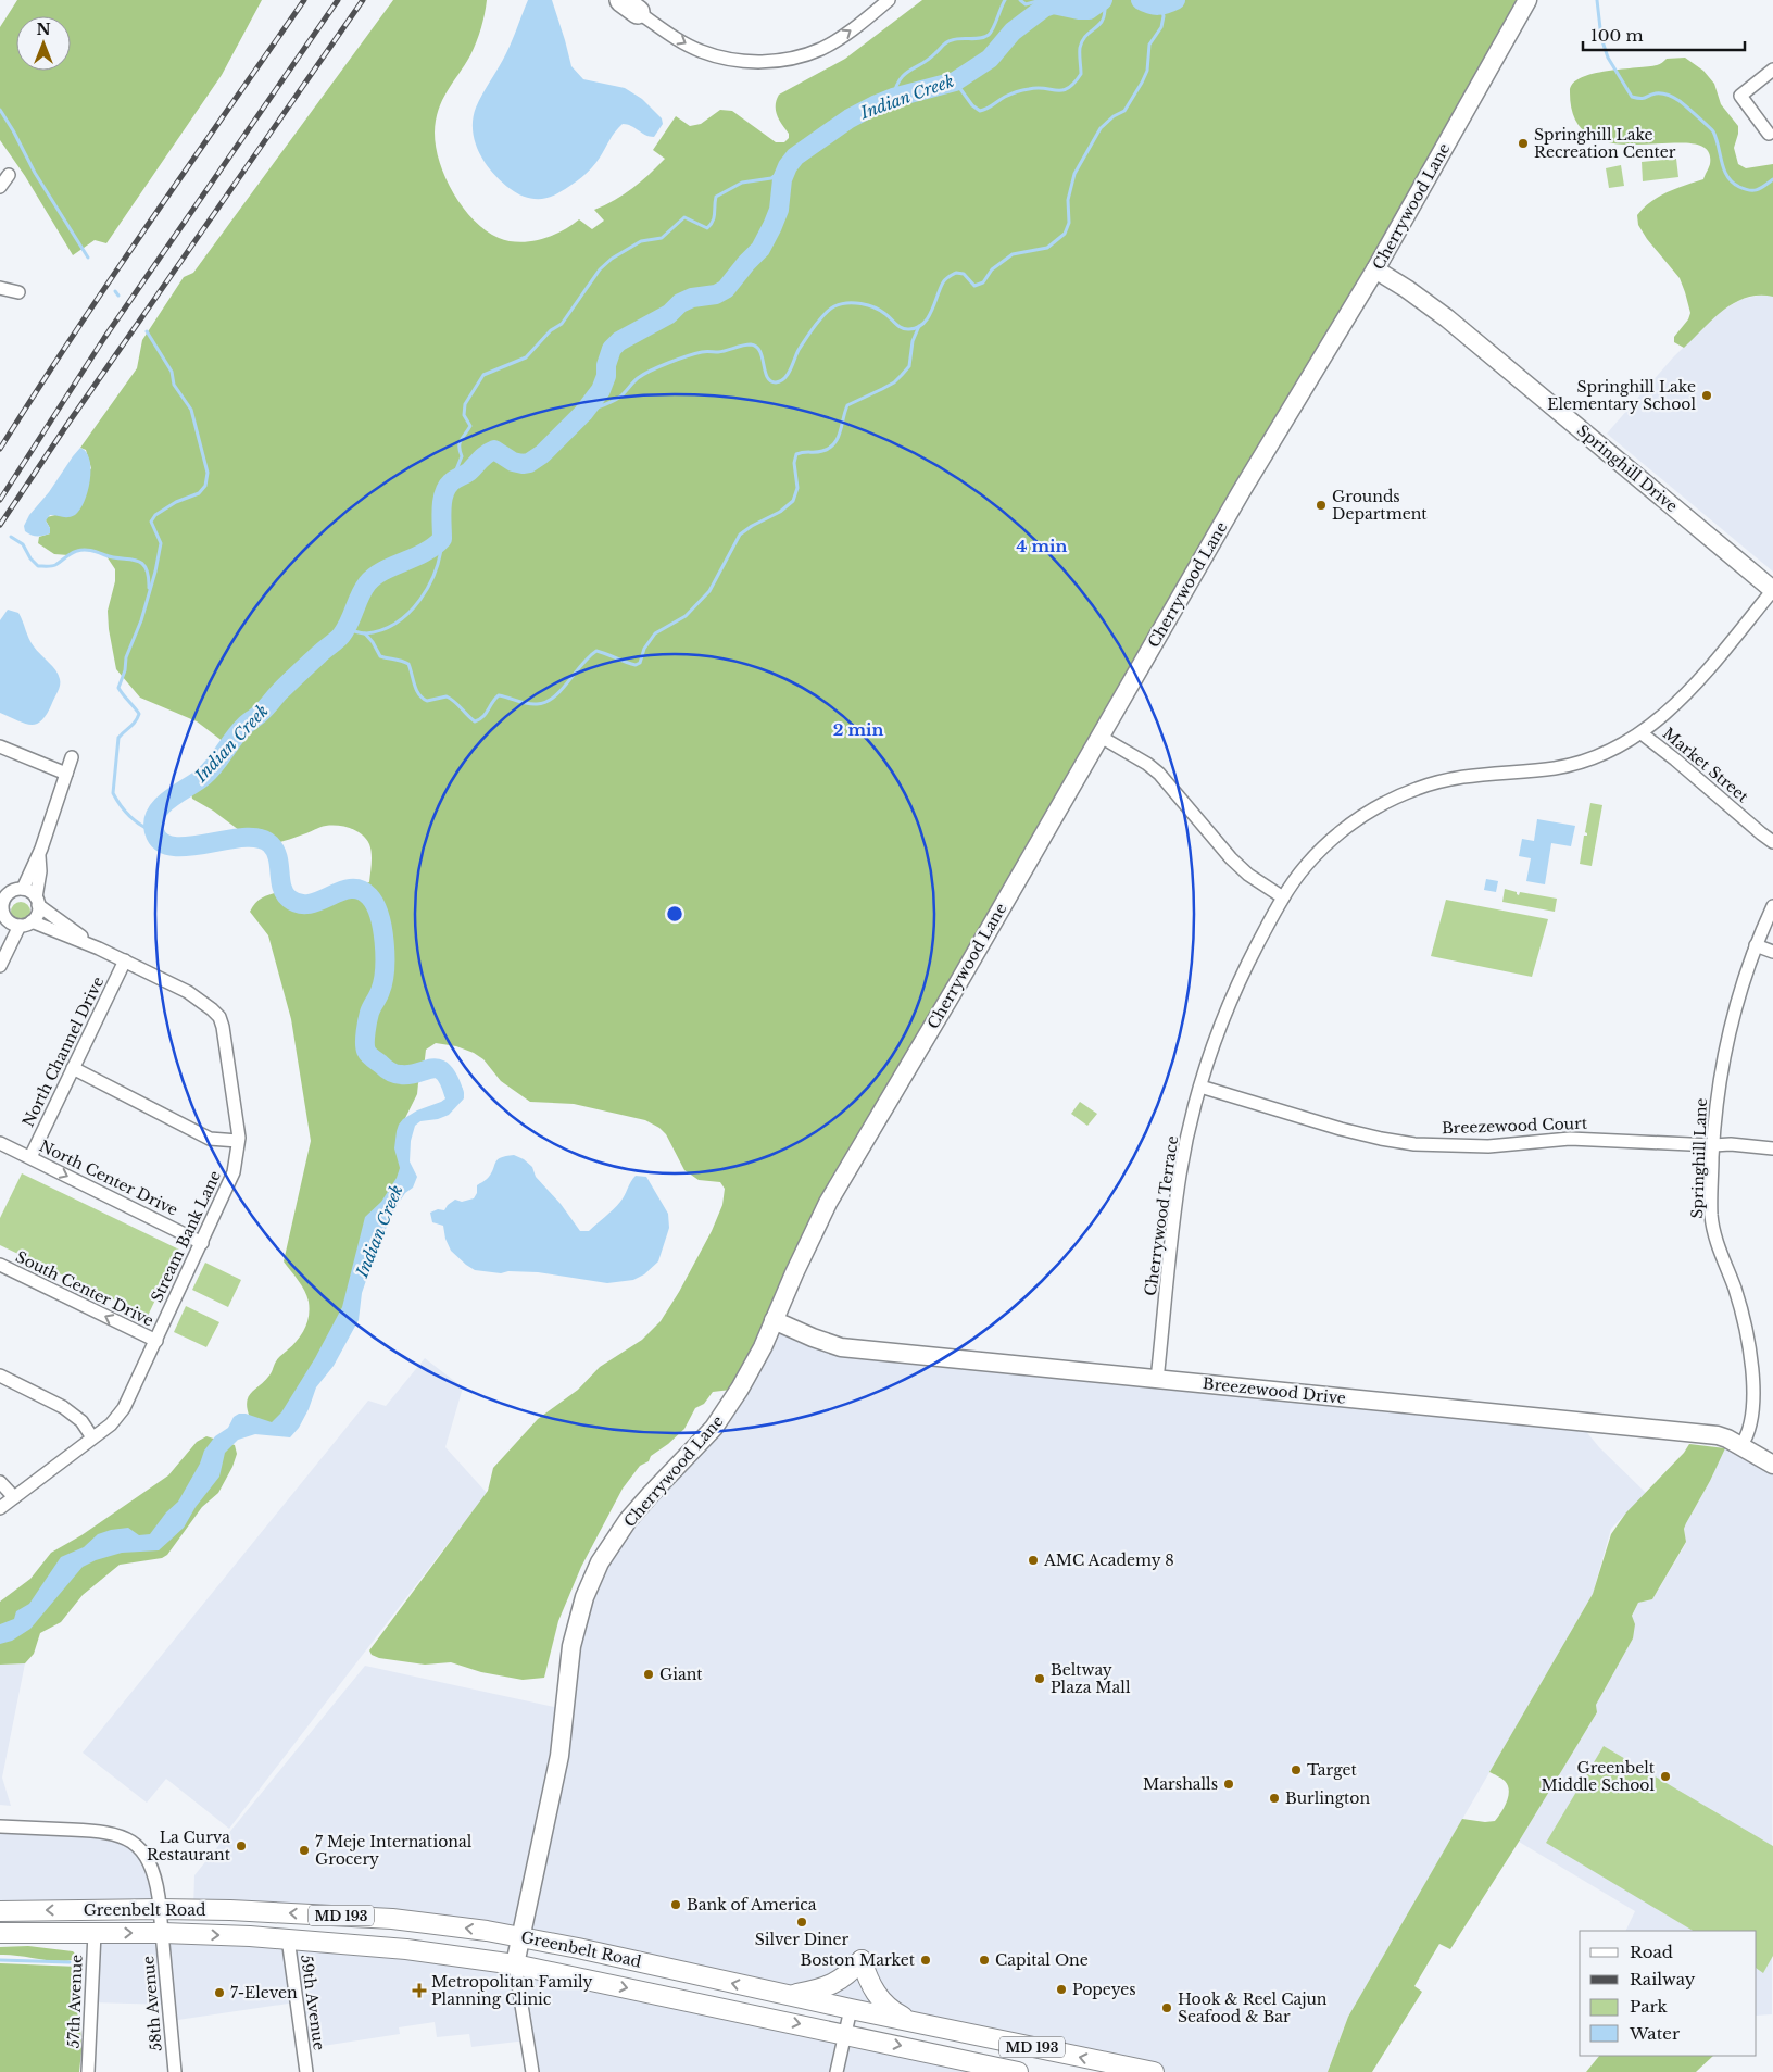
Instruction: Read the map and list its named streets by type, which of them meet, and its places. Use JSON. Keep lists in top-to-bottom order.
{
  "streets": {
    "main road": ["Greenbelt Road", "MD 193"],
    "street": [
      "Cherrywood Lane",
      "Springhill Drive",
      "Market Street",
      "North Channel Drive",
      "Breezewood Court",
      "Springhill Lane",
      "North Center Drive",
      "Cherrywood Terrace",
      "Stream Bank Lane",
      "South Center Drive",
      "Breezewood Drive",
      "57th Avenue",
      "59th Avenue",
      "58th Avenue"
    ]
  },
  "crossings": [
    ["Cherrywood Lane", "Springhill Drive"],
    ["Cherrywood Lane", "Breezewood Drive"],
    ["Cherrywood Lane", "Greenbelt Road"],
    ["Springhill Drive", "Cherrywood Terrace"],
    ["Market Street", "Cherrywood Terrace"],
    ["North Channel Drive", "North Center Drive"],
    ["North Channel Drive", "Stream Bank Lane"],
    ["Breezewood Court", "Springhill Lane"],
    ["Breezewood Court", "Cherrywood Terrace"],
    ["Springhill Lane", "Breezewood Drive"],
    ["North Center Drive", "Stream Bank Lane"],
    ["Cherrywood Terrace", "Breezewood Drive"],
    ["Stream Bank Lane", "South Center Drive"],
    ["Greenbelt Road", "57th Avenue"],
    ["Greenbelt Road", "59th Avenue"],
    ["Greenbelt Road", "58th Avenue"]
  ],
  "water": ["Indian Creek"],
  "places": {
    "other": [
      "Springhill Lake Recreation Center",
      "Springhill Lake Elementary School",
      "Grounds Department",
      "AMC Academy 8",
      "Giant",
      "Beltway Plaza Mall",
      "Target",
      "Greenbelt Middle School",
      "Marshalls",
      "Burlington",
      "La Curva Restaurant",
      "7 Meje International Grocery",
      "Bank of America",
      "Silver Diner",
      "Boston Market",
      "Capital One",
      "Popeyes",
      "7-Eleven",
      "Hook & Reel Cajun Seafood & Bar"
    ],
    "health": ["Metropolitan Family Planning Clinic"]
  },
  "legend": [
    "Road",
    "Railway",
    "Park",
    "Water"
  ],
  "scale_bar": "100 m",
  "north": "top",
  "rings": ["4 min", "2 min"]
}
